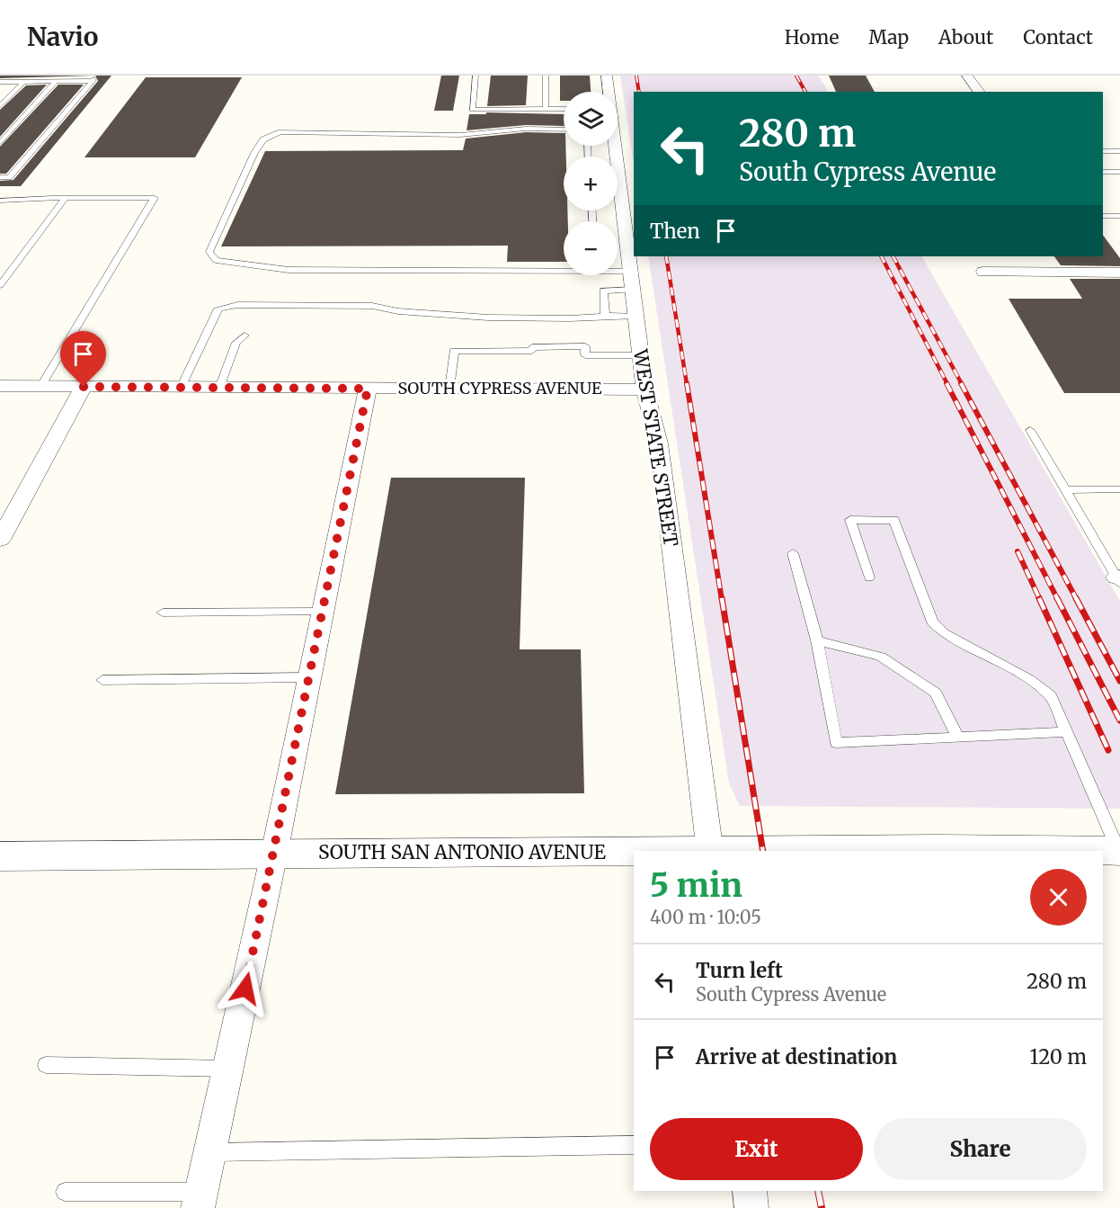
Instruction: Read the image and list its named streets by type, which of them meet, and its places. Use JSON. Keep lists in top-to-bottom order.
{
  "streets": {
    "street": ["SOUTH CYPRESS AVENUE", "WEST STATE STREET", "SOUTH SAN ANTONIO AVENUE"]
  },
  "crossings": [
    ["SOUTH CYPRESS AVENUE", "WEST STATE STREET"]
  ],
  "page": {
    "header": "Navio",
    "nav": [
      "Home",
      "Map",
      "About",
      "Contact"
    ],
    "map_buttons": ["+", "−"],
    "turn": ["280 m", "South Cypress Avenue"],
    "then": "Then",
    "heading": ["5 min", "400 m · 10:05"],
    "list": [
      {
        "name": "Turn left",
        "note": "South Cypress Avenue",
        "value": "280 m"
      },
      {
        "name": "Arrive at destination",
        "value": "120 m"
      }
    ],
    "buttons": ["Exit", "Share"]
  }
}
